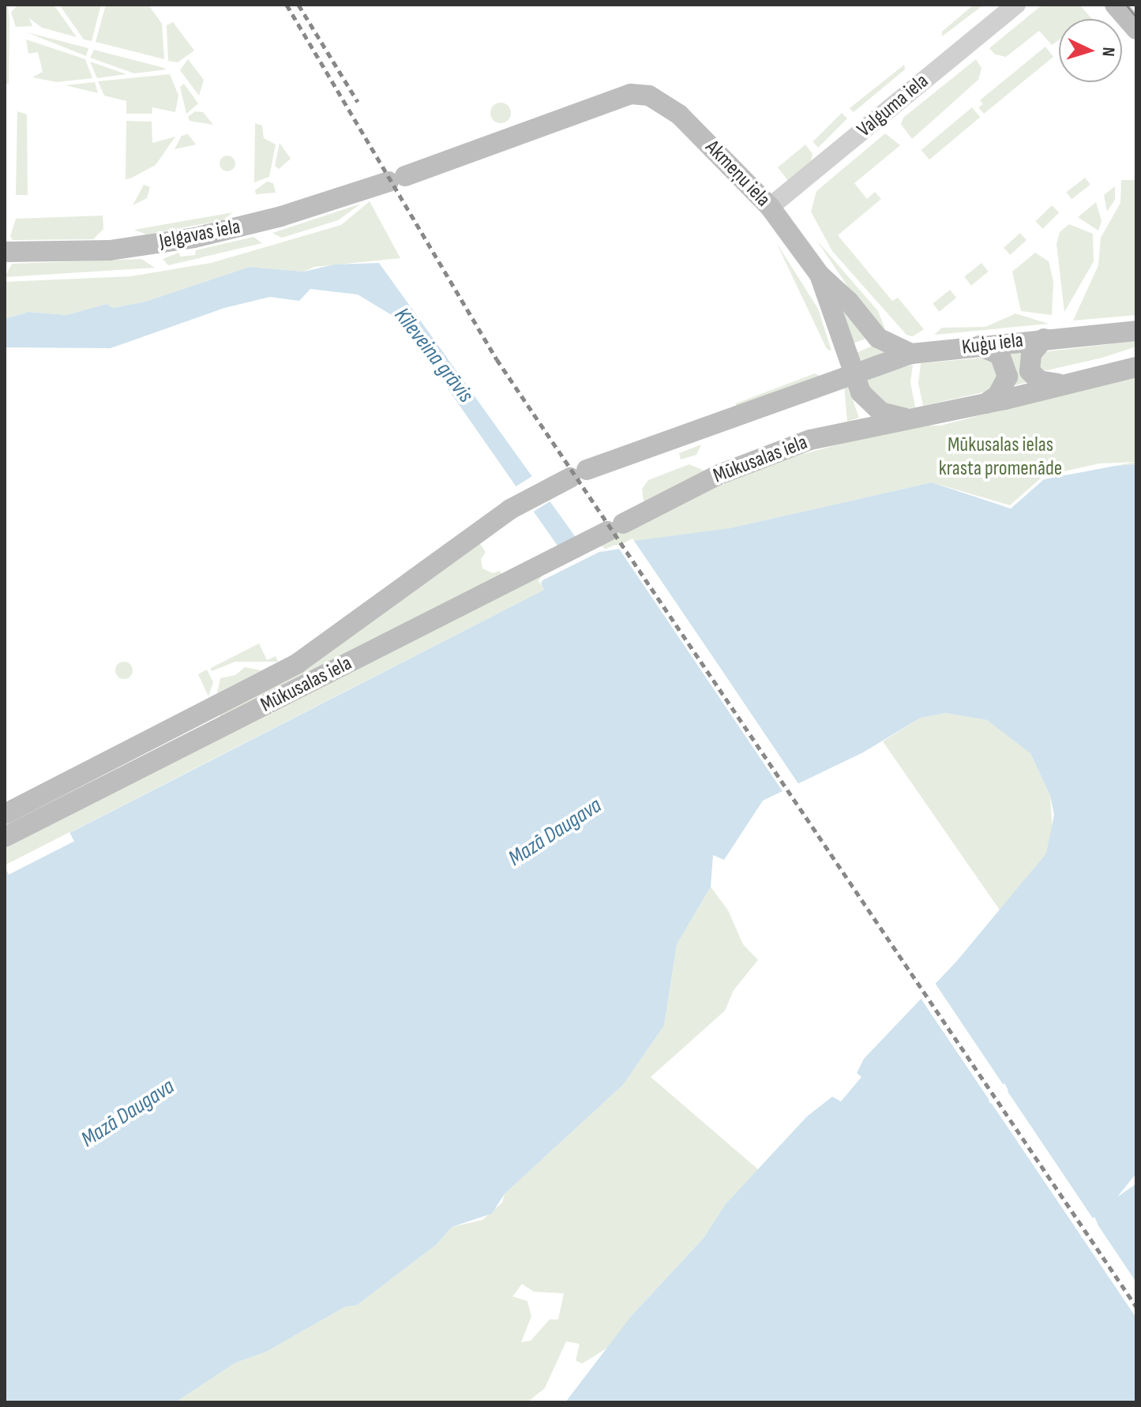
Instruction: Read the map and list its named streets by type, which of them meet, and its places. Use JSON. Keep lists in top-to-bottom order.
{
  "streets": {
    "main road": [
      "Akmeņu iela",
      "Jelgavas iela",
      "Kuģu iela",
      "Mūkusalas iela"
    ],
    "street": ["Valguma iela"]
  },
  "crossings": [
    ["Valguma iela", "Akmeņu iela"],
    ["Akmeņu iela", "Jelgavas iela"],
    ["Akmeņu iela", "Kuģu iela"],
    ["Akmeņu iela", "Mūkusalas iela"],
    ["Kuģu iela", "Mūkusalas iela"]
  ],
  "water": ["Kīleveina grāvis", "Mazā Daugava"],
  "parks": ["Mūkusalas ielas krasta promenāde"],
  "north": "right"
}
